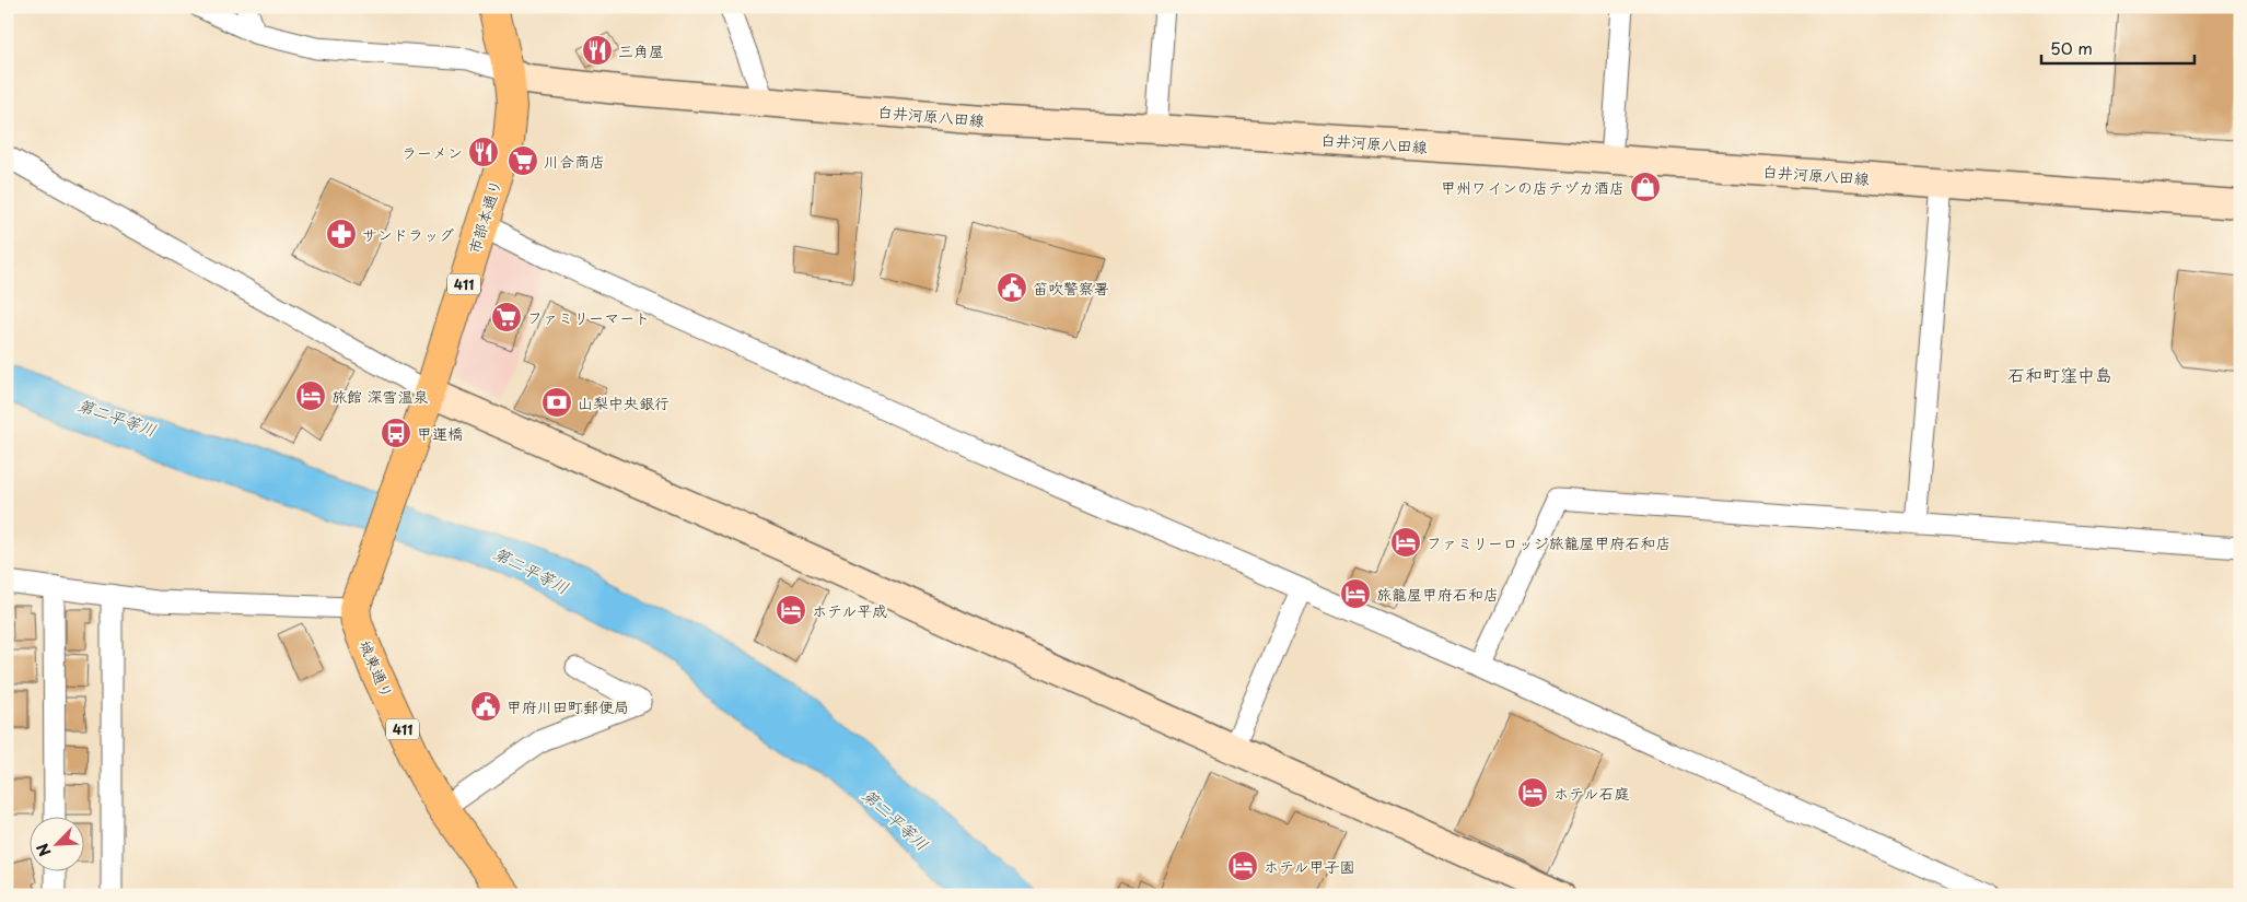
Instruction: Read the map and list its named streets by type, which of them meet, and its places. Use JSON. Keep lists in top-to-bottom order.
{
  "streets": {
    "highway": ["市部本通り", "411", "城東通り"],
    "main road": ["白井河原八田線"]
  },
  "crossings": [
    ["白井河原八田線", "市部本通り"],
    ["市部本通り", "城東通り"]
  ],
  "districts": ["石和町窪中島"],
  "water": ["第二平等川"],
  "places": {
    "restaurant": ["三角屋", "ラーメン"],
    "supermarket": ["川合商店", "ファミリーマート"],
    "shop": ["甲州ワインの店テヅカ酒店"],
    "pharmacy": ["サンドラッグ"],
    "public building": ["笛吹警察署", "甲府川田町郵便局"],
    "hotel": [
      "旅館 深雪温泉",
      "ファミリーロッジ旅籠屋甲府石和店",
      "旅籠屋甲府石和店",
      "ホテル平成",
      "ホテル石庭",
      "ホテル甲子園"
    ],
    "bank": ["山梨中央銀行"],
    "bus stop": ["甲運橋"]
  },
  "scale_bar": "50 m",
  "north": "bottom left"
}
